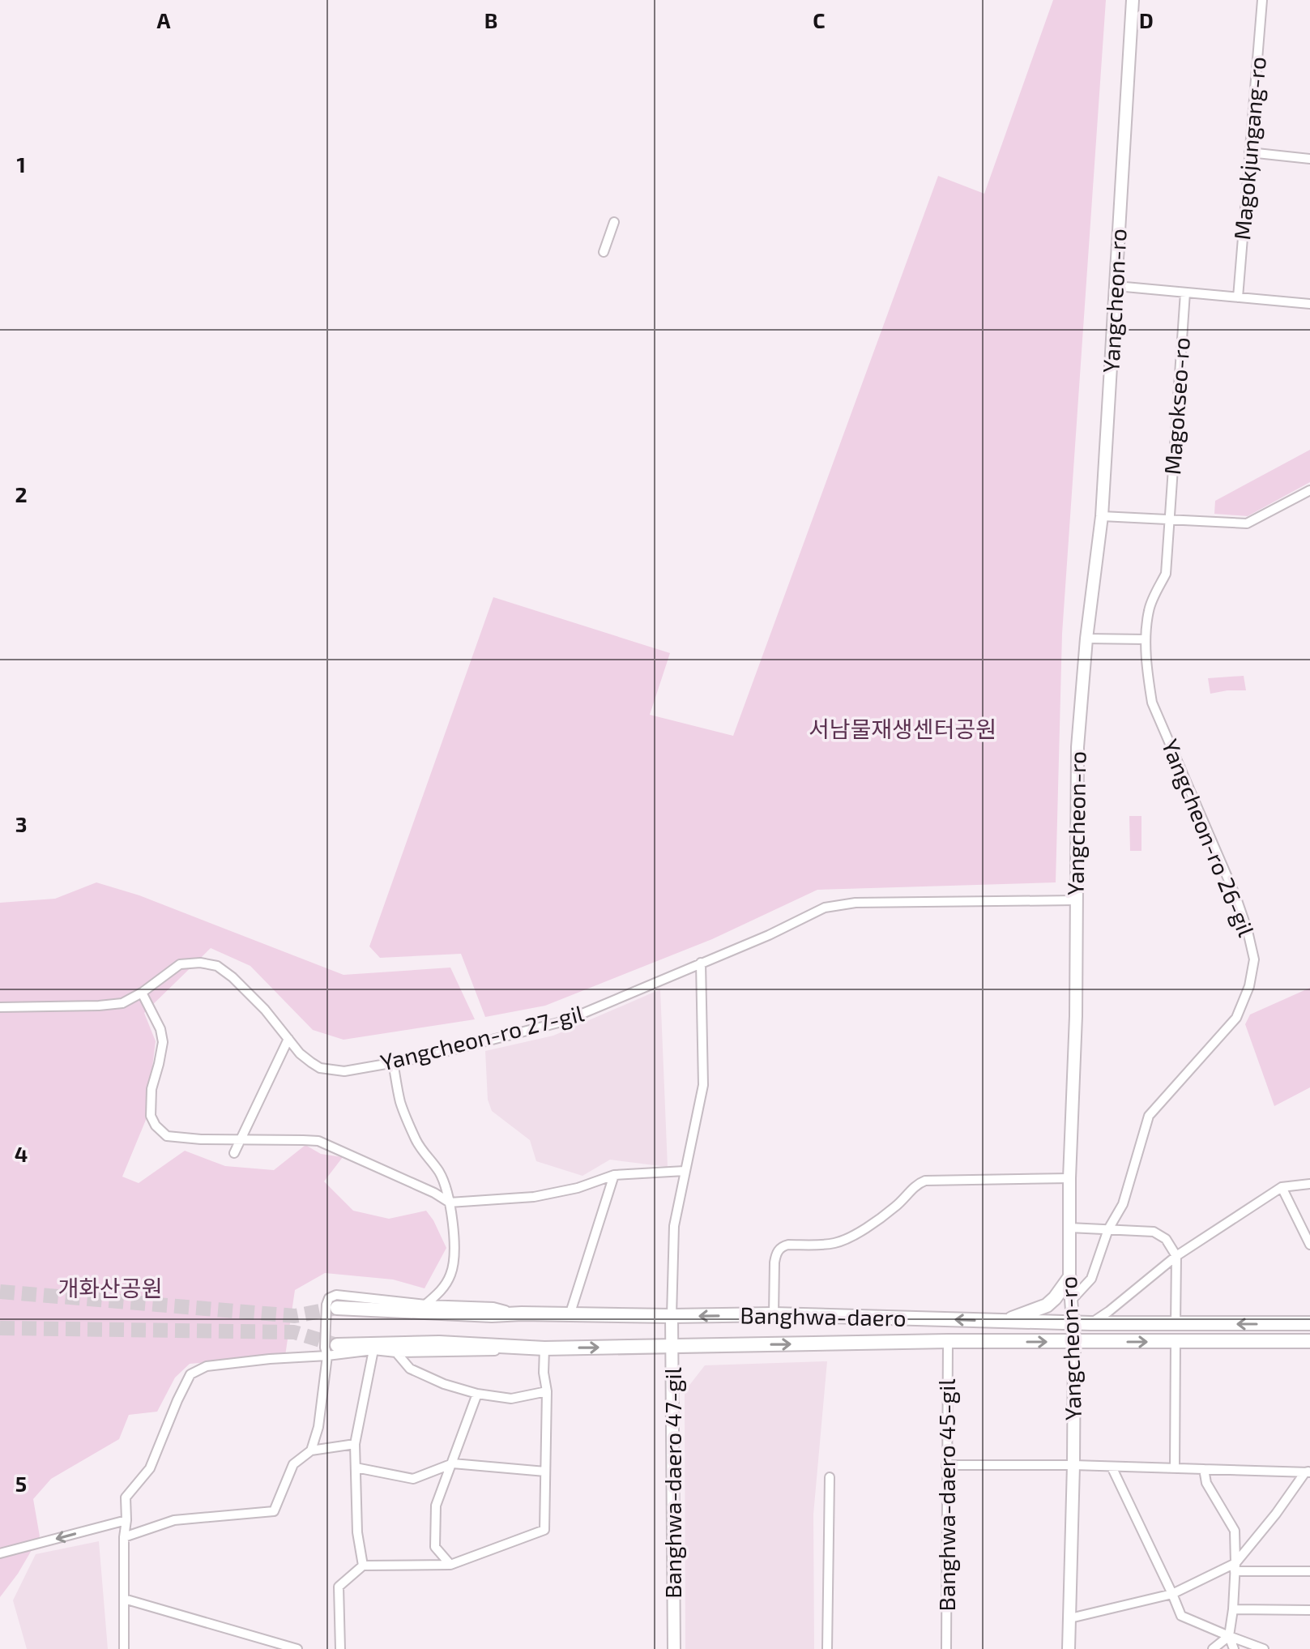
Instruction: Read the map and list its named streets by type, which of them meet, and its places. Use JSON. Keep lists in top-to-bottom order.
{
  "streets": {
    "main road": ["Yangcheon-ro", "Banghwa-daero", "Banghwa-daero 47-gil"],
    "street": [
      "Magokjungang-ro",
      "Magokseo-ro",
      "Yangcheon-ro 26-gil",
      "Yangcheon-ro 27-gil",
      "Banghwa-daero 45-gil"
    ]
  },
  "crossings": [
    ["Yangcheon-ro", "Yangcheon-ro 26-gil"],
    ["Yangcheon-ro", "Yangcheon-ro 27-gil"],
    ["Yangcheon-ro", "Banghwa-daero"],
    ["Magokseo-ro", "Yangcheon-ro 26-gil"],
    ["Banghwa-daero", "Banghwa-daero 47-gil"],
    ["Banghwa-daero", "Banghwa-daero 45-gil"]
  ],
  "parks": ["서남물재생센터공원", "개화산공원"],
  "grid": {
    "columns": [
      "A",
      "B",
      "C",
      "D"
    ],
    "rows": [
      "1",
      "2",
      "3",
      "4",
      "5"
    ]
  }
}
